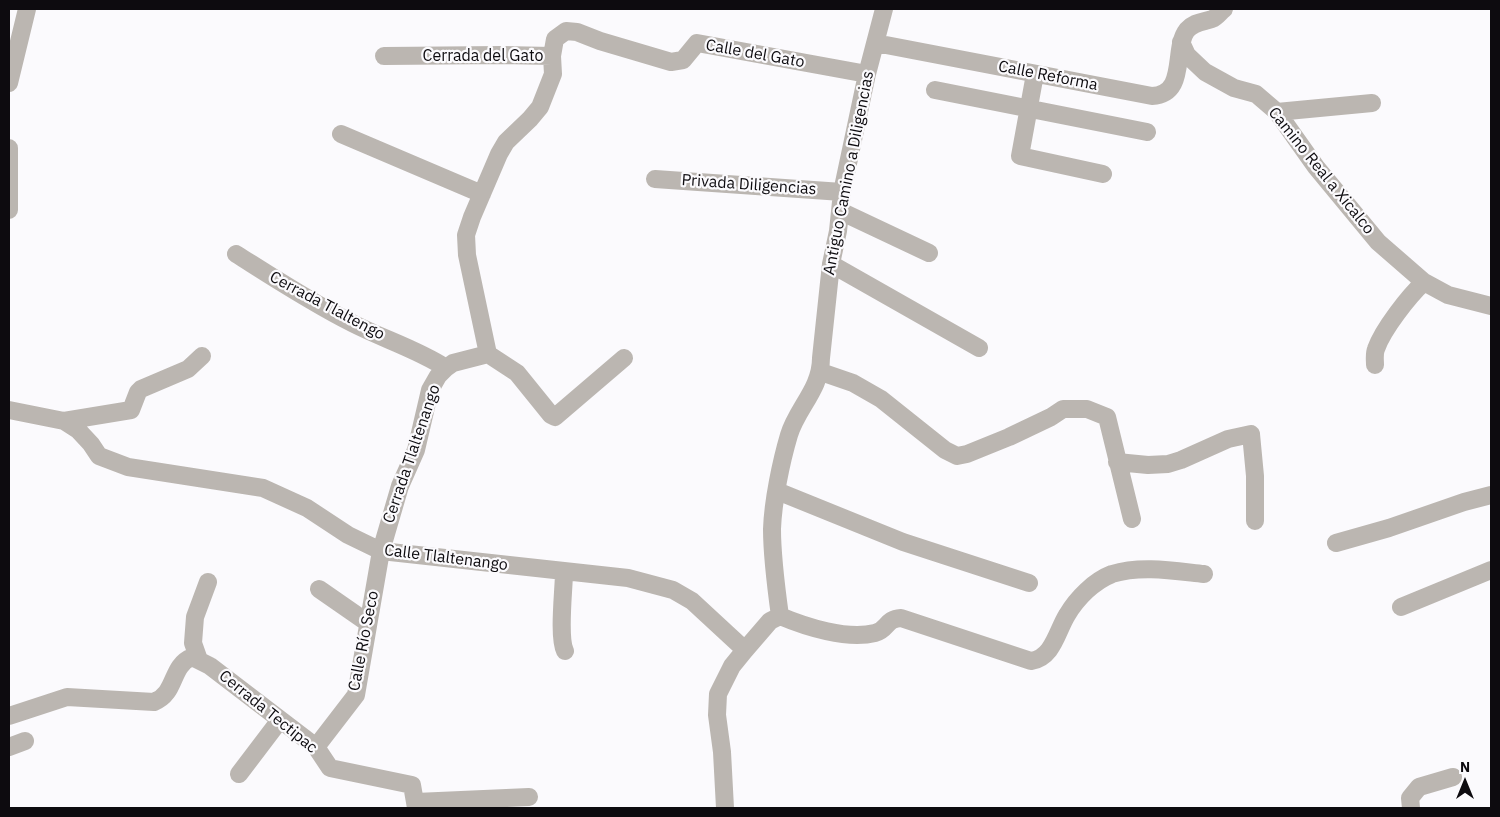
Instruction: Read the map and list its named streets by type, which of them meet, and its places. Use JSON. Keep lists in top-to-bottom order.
{
  "streets": {
    "street": [
      "Calle del Gato",
      "Cerrada del Gato",
      "Calle Reforma",
      "Camino Real a Xicalco",
      "Antiguo Camino a Diligencias",
      "Privada Diligencias",
      "Cerrada Tlaltengo",
      "Cerrada Tlaltenango",
      "Calle Tlaltenango",
      "Calle Río Seco",
      "Cerrada Tectipac"
    ]
  },
  "crossings": [
    ["Calle del Gato", "Cerrada del Gato"],
    ["Calle del Gato", "Antiguo Camino a Diligencias"],
    ["Calle Reforma", "Camino Real a Xicalco"],
    ["Calle Reforma", "Antiguo Camino a Diligencias"],
    ["Antiguo Camino a Diligencias", "Privada Diligencias"],
    ["Cerrada Tlaltengo", "Cerrada Tlaltenango"],
    ["Cerrada Tlaltenango", "Calle Tlaltenango"],
    ["Cerrada Tlaltenango", "Calle Río Seco"],
    ["Calle Tlaltenango", "Calle Río Seco"],
    ["Calle Río Seco", "Cerrada Tectipac"]
  ],
  "north": "top"
}
